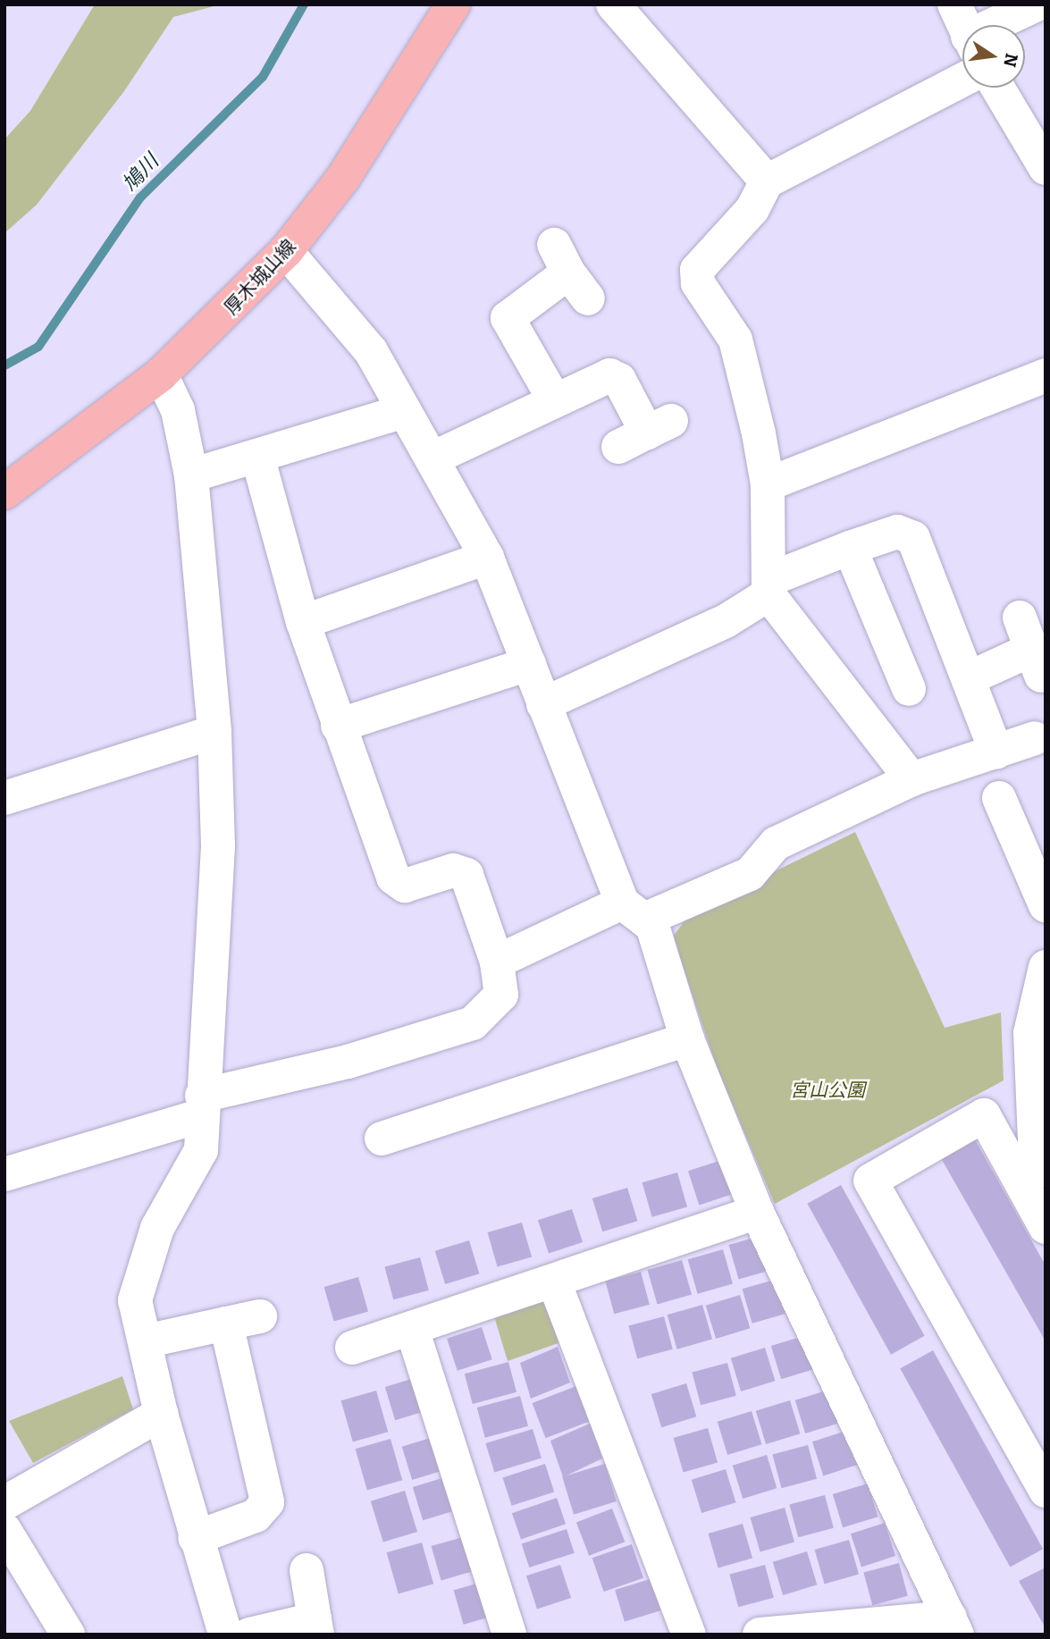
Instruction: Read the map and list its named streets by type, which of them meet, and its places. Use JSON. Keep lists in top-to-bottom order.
{
  "streets": {
    "main road": ["厚木城山線"]
  },
  "water": ["鳩川"],
  "parks": ["宮山公園"],
  "north": "right"
}
